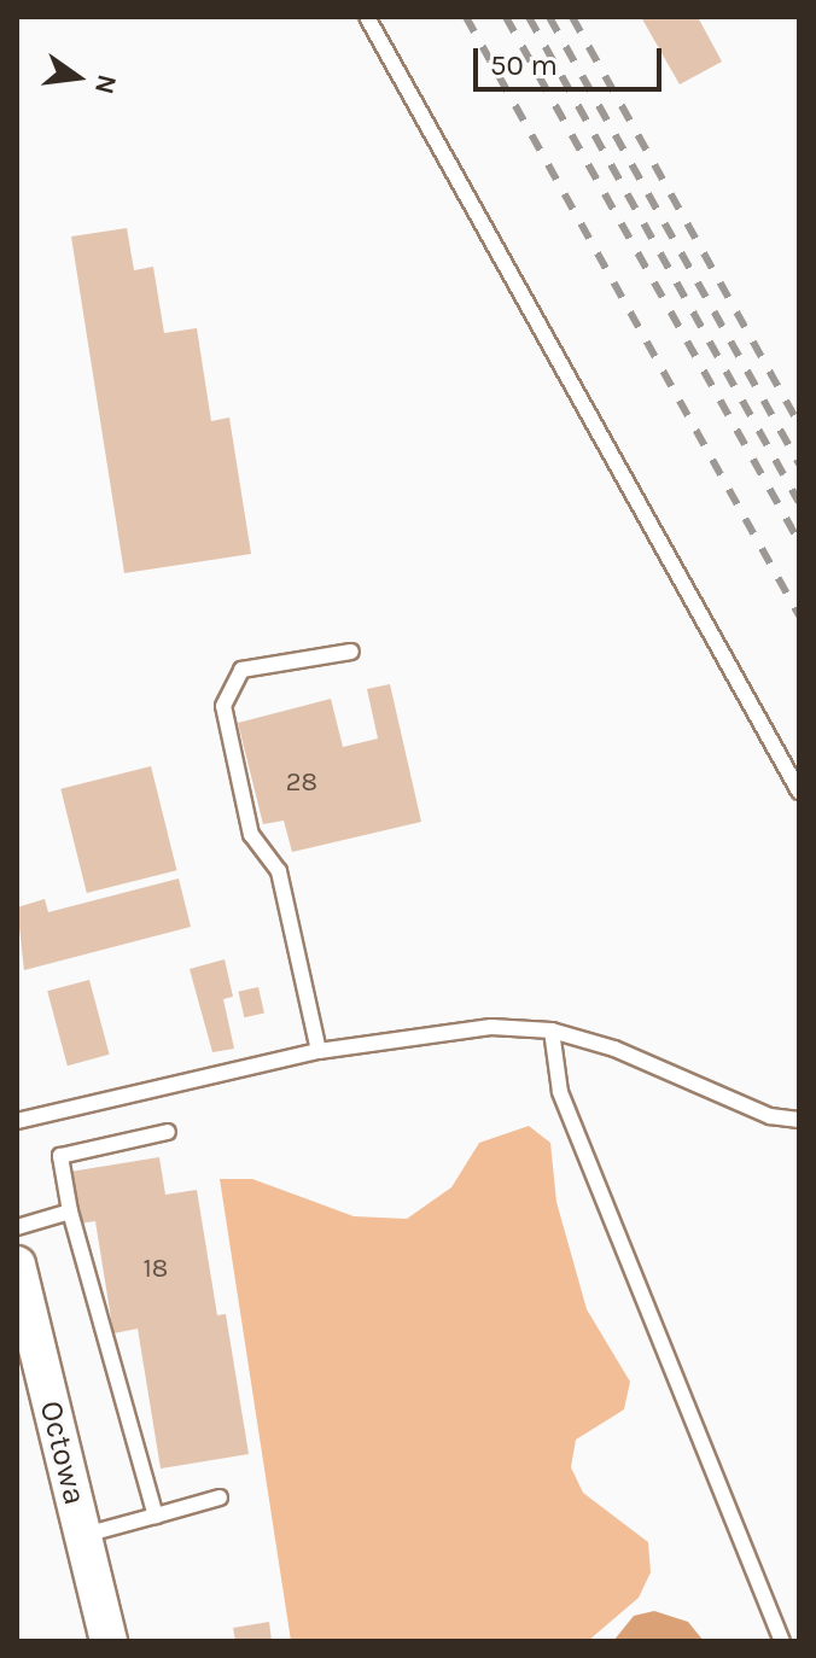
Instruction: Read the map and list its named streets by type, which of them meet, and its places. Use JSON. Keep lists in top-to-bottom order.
{
  "streets": {
    "street": ["Octowa"]
  },
  "house_numbers": ["28", "18"],
  "scale_bar": "50 m",
  "north": "right"
}
